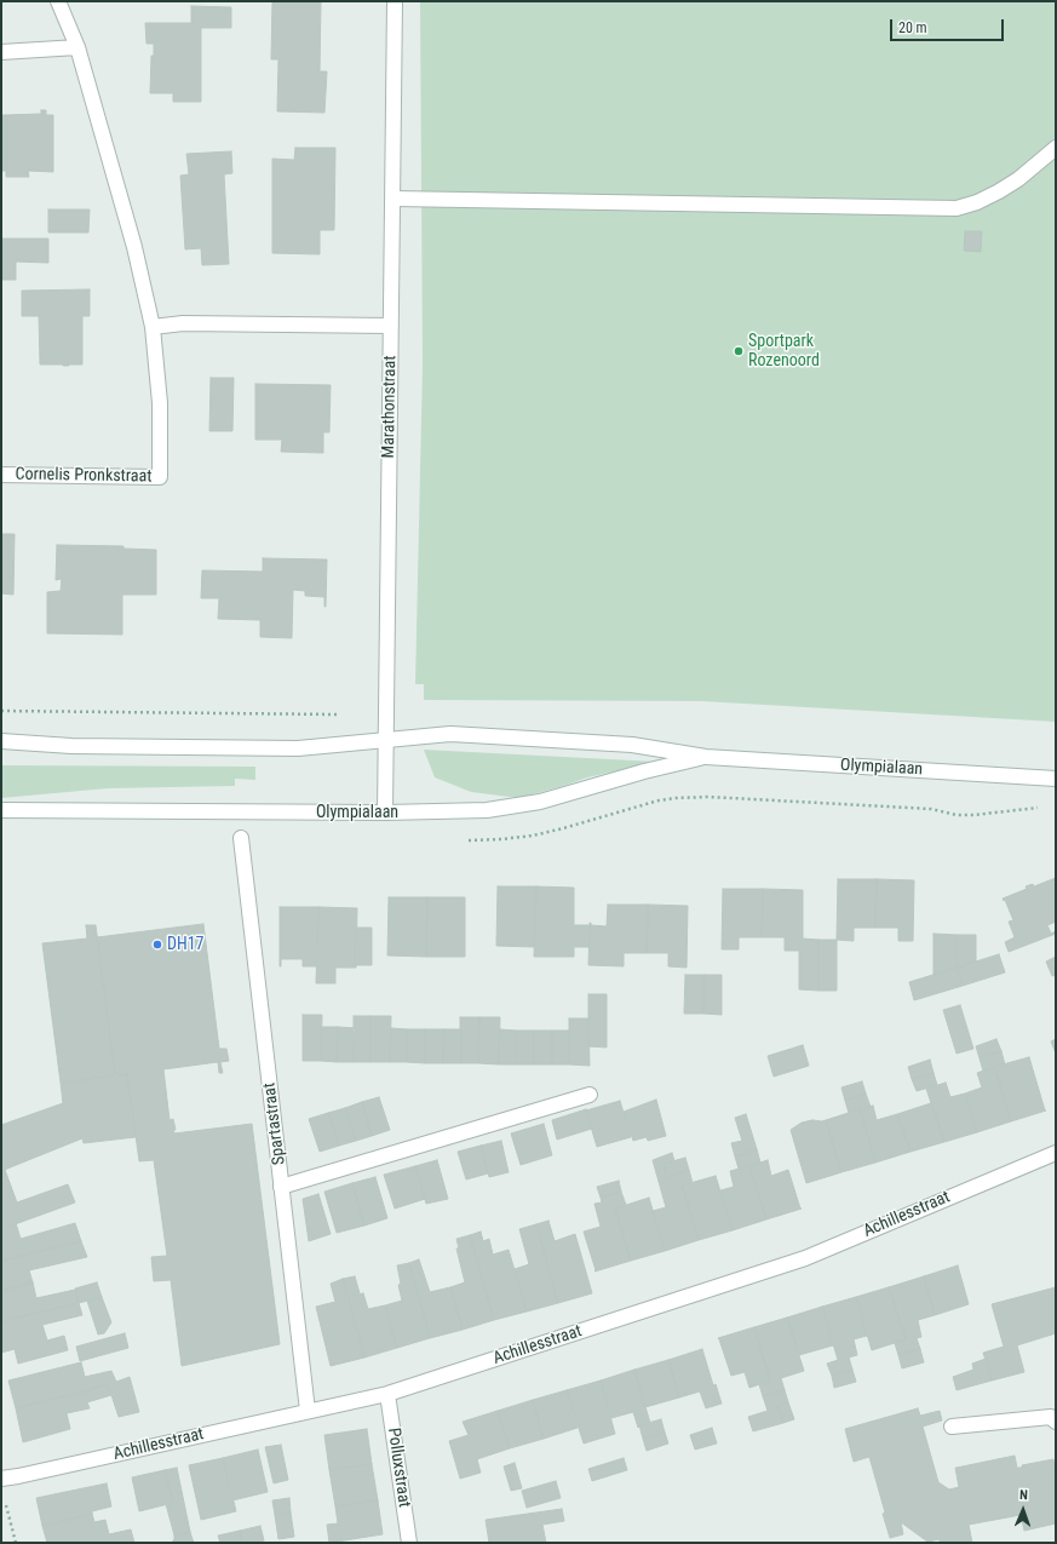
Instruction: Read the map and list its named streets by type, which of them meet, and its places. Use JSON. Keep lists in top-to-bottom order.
{
  "streets": {
    "street": [
      "Marathonstraat",
      "Cornelis Pronkstraat",
      "Olympialaan",
      "Spartastraat",
      "Achillesstraat",
      "Polluxstraat"
    ]
  },
  "crossings": [
    ["Marathonstraat", "Olympialaan"],
    ["Spartastraat", "Achillesstraat"],
    ["Achillesstraat", "Polluxstraat"]
  ],
  "places": ["Sportpark Rozenoord", "DH17"],
  "scale_bar": "20 m",
  "north": "top"
}
